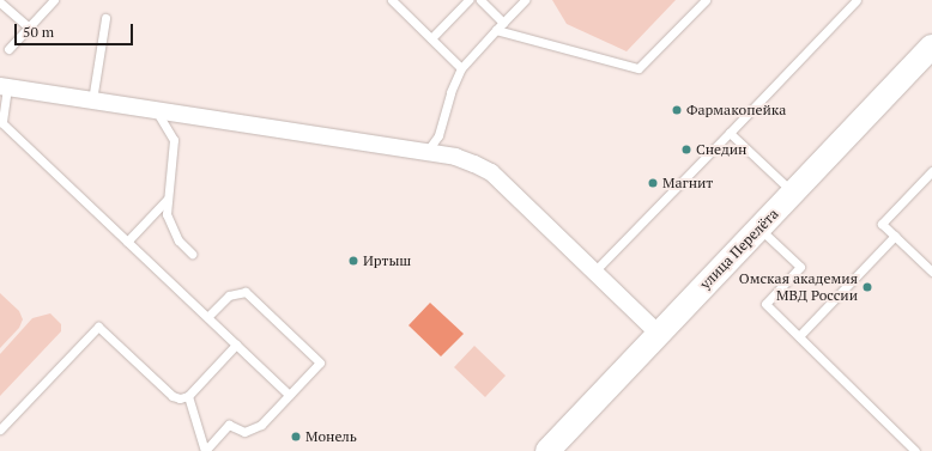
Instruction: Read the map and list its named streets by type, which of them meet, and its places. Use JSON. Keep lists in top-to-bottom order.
{
  "streets": {
    "main road": ["улица Перелёта"]
  },
  "places": [
    "Фармакопейка",
    "Снедин",
    "Магнит",
    "Иртыш",
    "Омская академия МВД России",
    "Монель"
  ],
  "scale_bar": "50 m"
}
